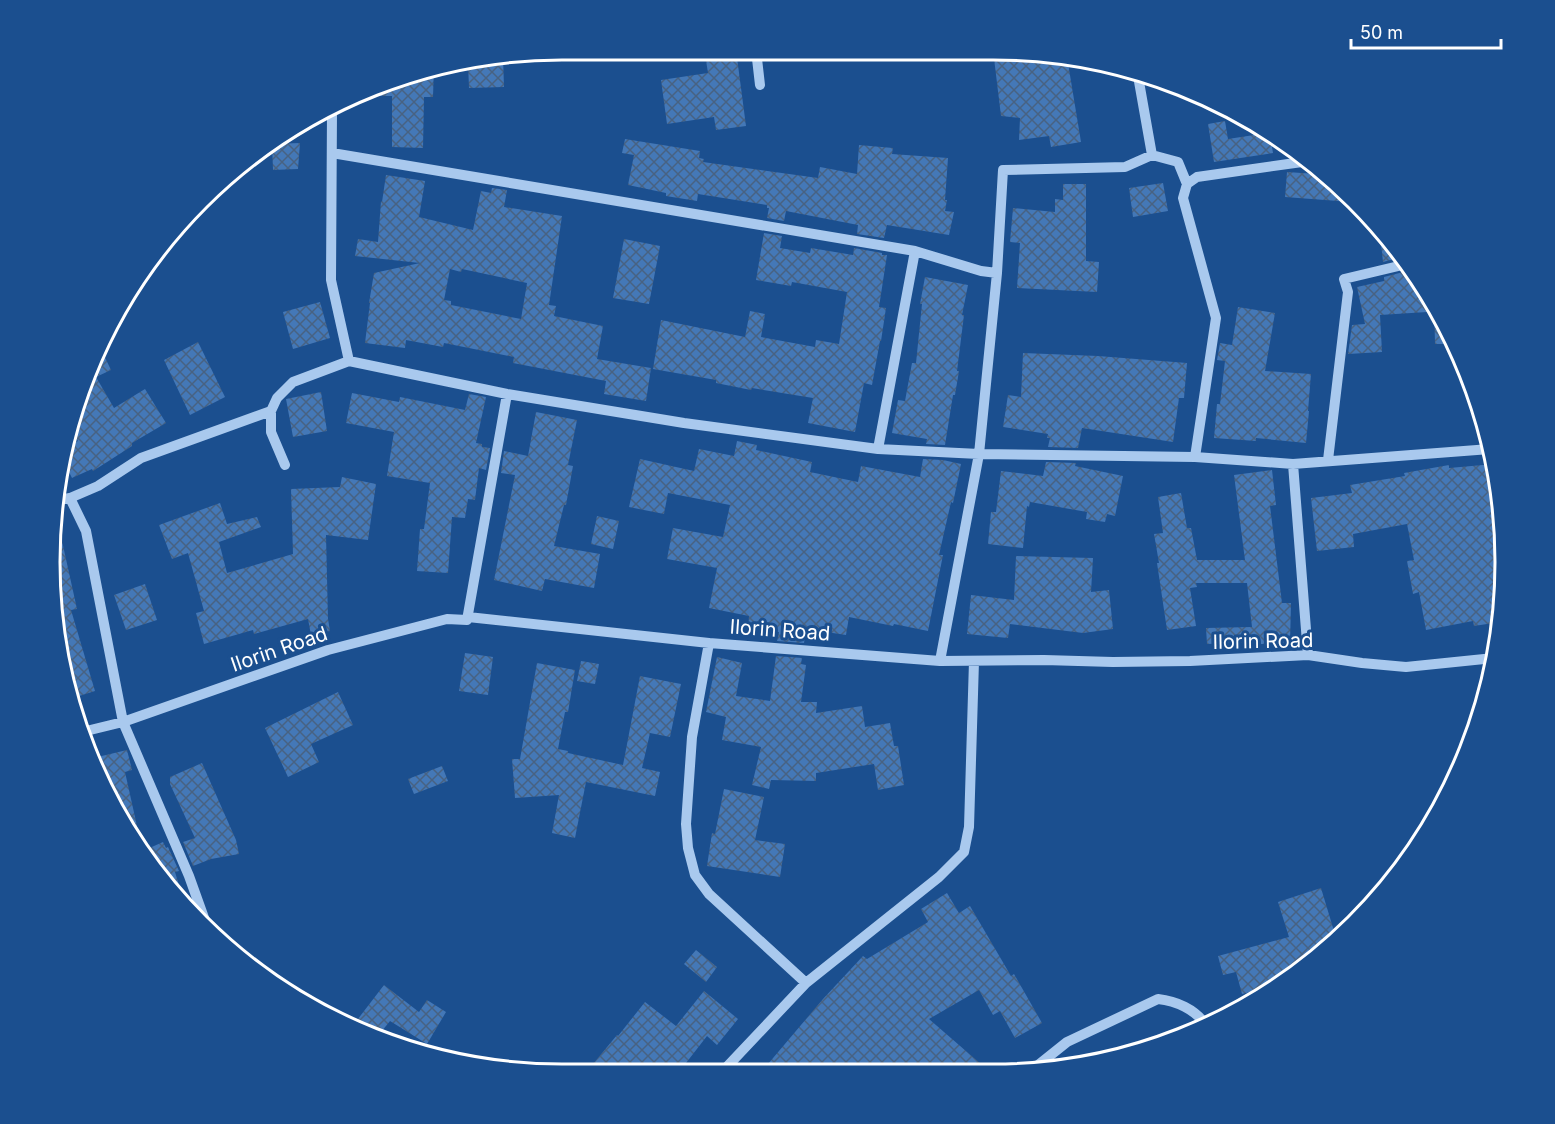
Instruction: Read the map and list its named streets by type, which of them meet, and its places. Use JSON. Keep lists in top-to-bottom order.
{
  "streets": {
    "street": ["Ilorin Road"]
  },
  "scale_bar": "50 m"
}
